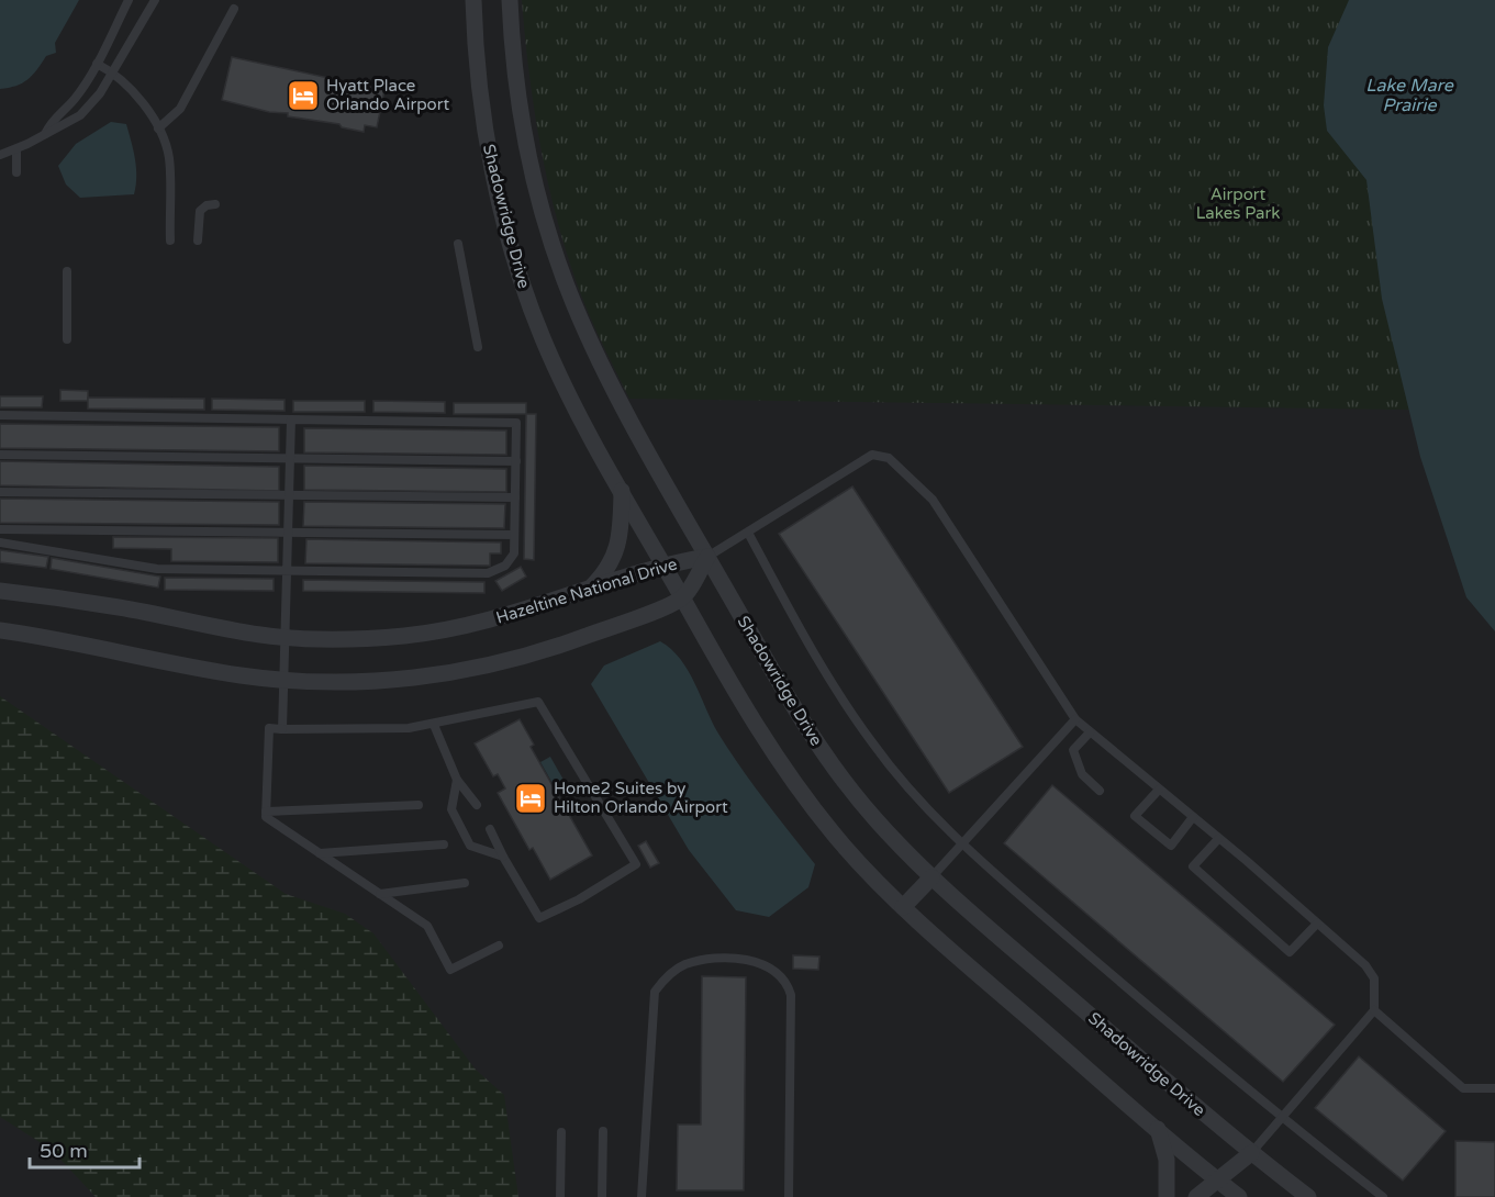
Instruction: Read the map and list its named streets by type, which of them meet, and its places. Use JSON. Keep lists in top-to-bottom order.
{
  "streets": {
    "street": ["Shadowridge Drive", "Hazeltine National Drive"]
  },
  "crossings": [
    ["Shadowridge Drive", "Hazeltine National Drive"]
  ],
  "water": ["Lake Mare Prairie"],
  "parks": ["Airport Lakes Park"],
  "places": {
    "hotel": ["Hyatt Place Orlando Airport", "Home2 Suites by Hilton Orlando Airport"]
  },
  "scale_bar": "50 m"
}
